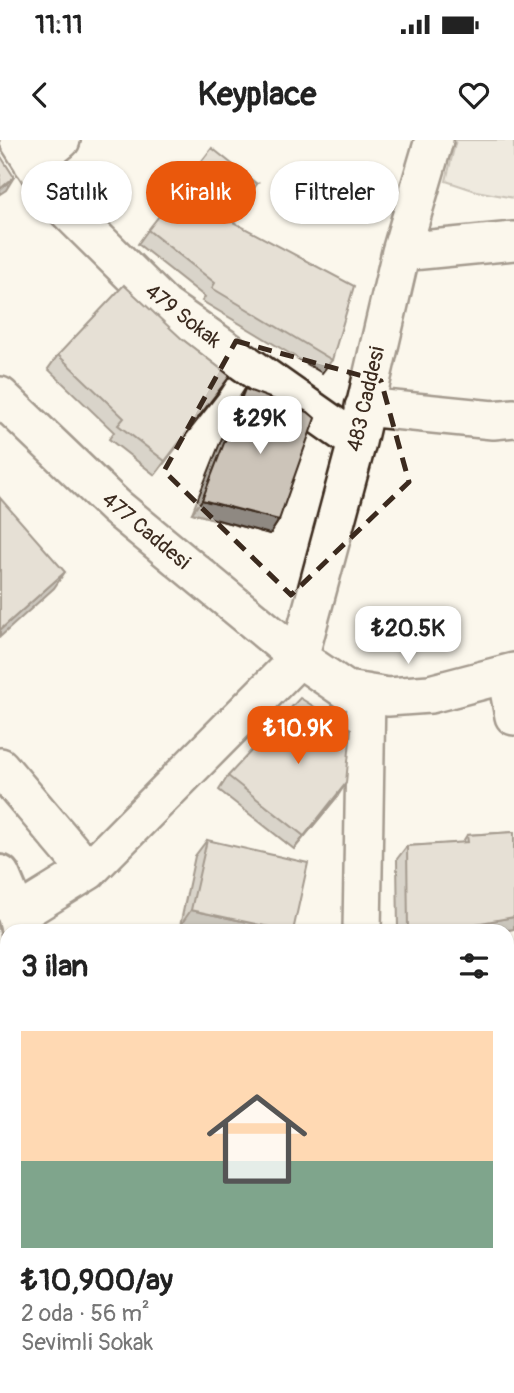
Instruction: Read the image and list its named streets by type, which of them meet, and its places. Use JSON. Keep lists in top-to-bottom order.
{
  "streets": {
    "street": ["479 Sokak", "483 Caddesi", "477 Caddesi"]
  },
  "crossings": [
    ["479 Sokak", "483 Caddesi"],
    ["483 Caddesi", "477 Caddesi"]
  ],
  "page": {
    "status": "11:11",
    "header": "Keyplace",
    "chip": ["Satılık", "Kiralık", "Filtreler"],
    "price": ["₺29K", "₺20.5K", "₺10.9K"],
    "heading": "3 ilan",
    "list": [
      {
        "name": "₺10,900/ay",
        "note": "2 oda · 56 m² · Sevimli Sokak"
      }
    ]
  }
}
